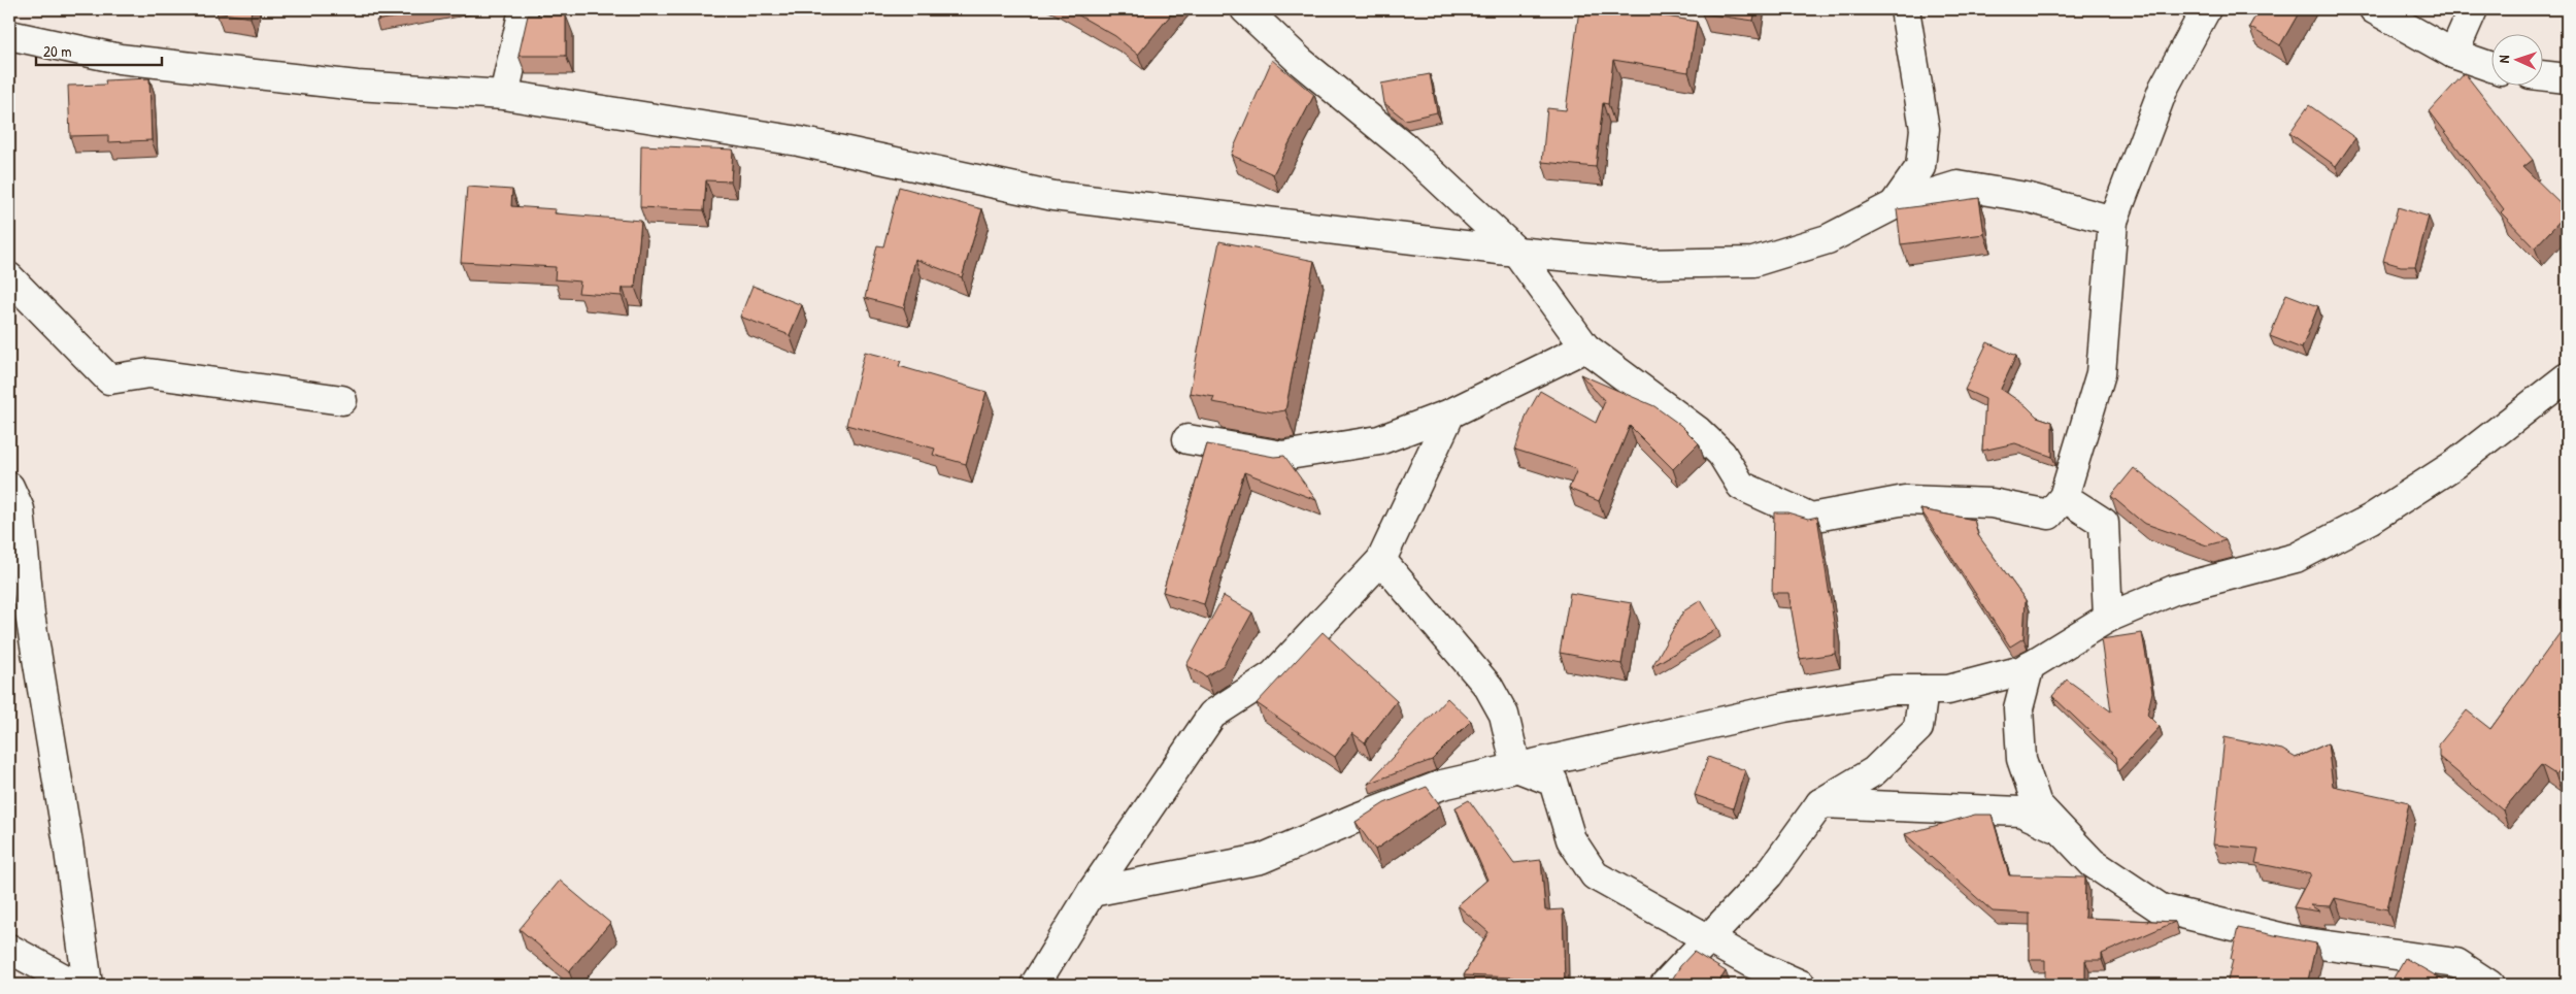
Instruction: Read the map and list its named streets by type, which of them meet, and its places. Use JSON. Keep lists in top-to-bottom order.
{
  "scale_bar": "20 m",
  "north": "left"
}
